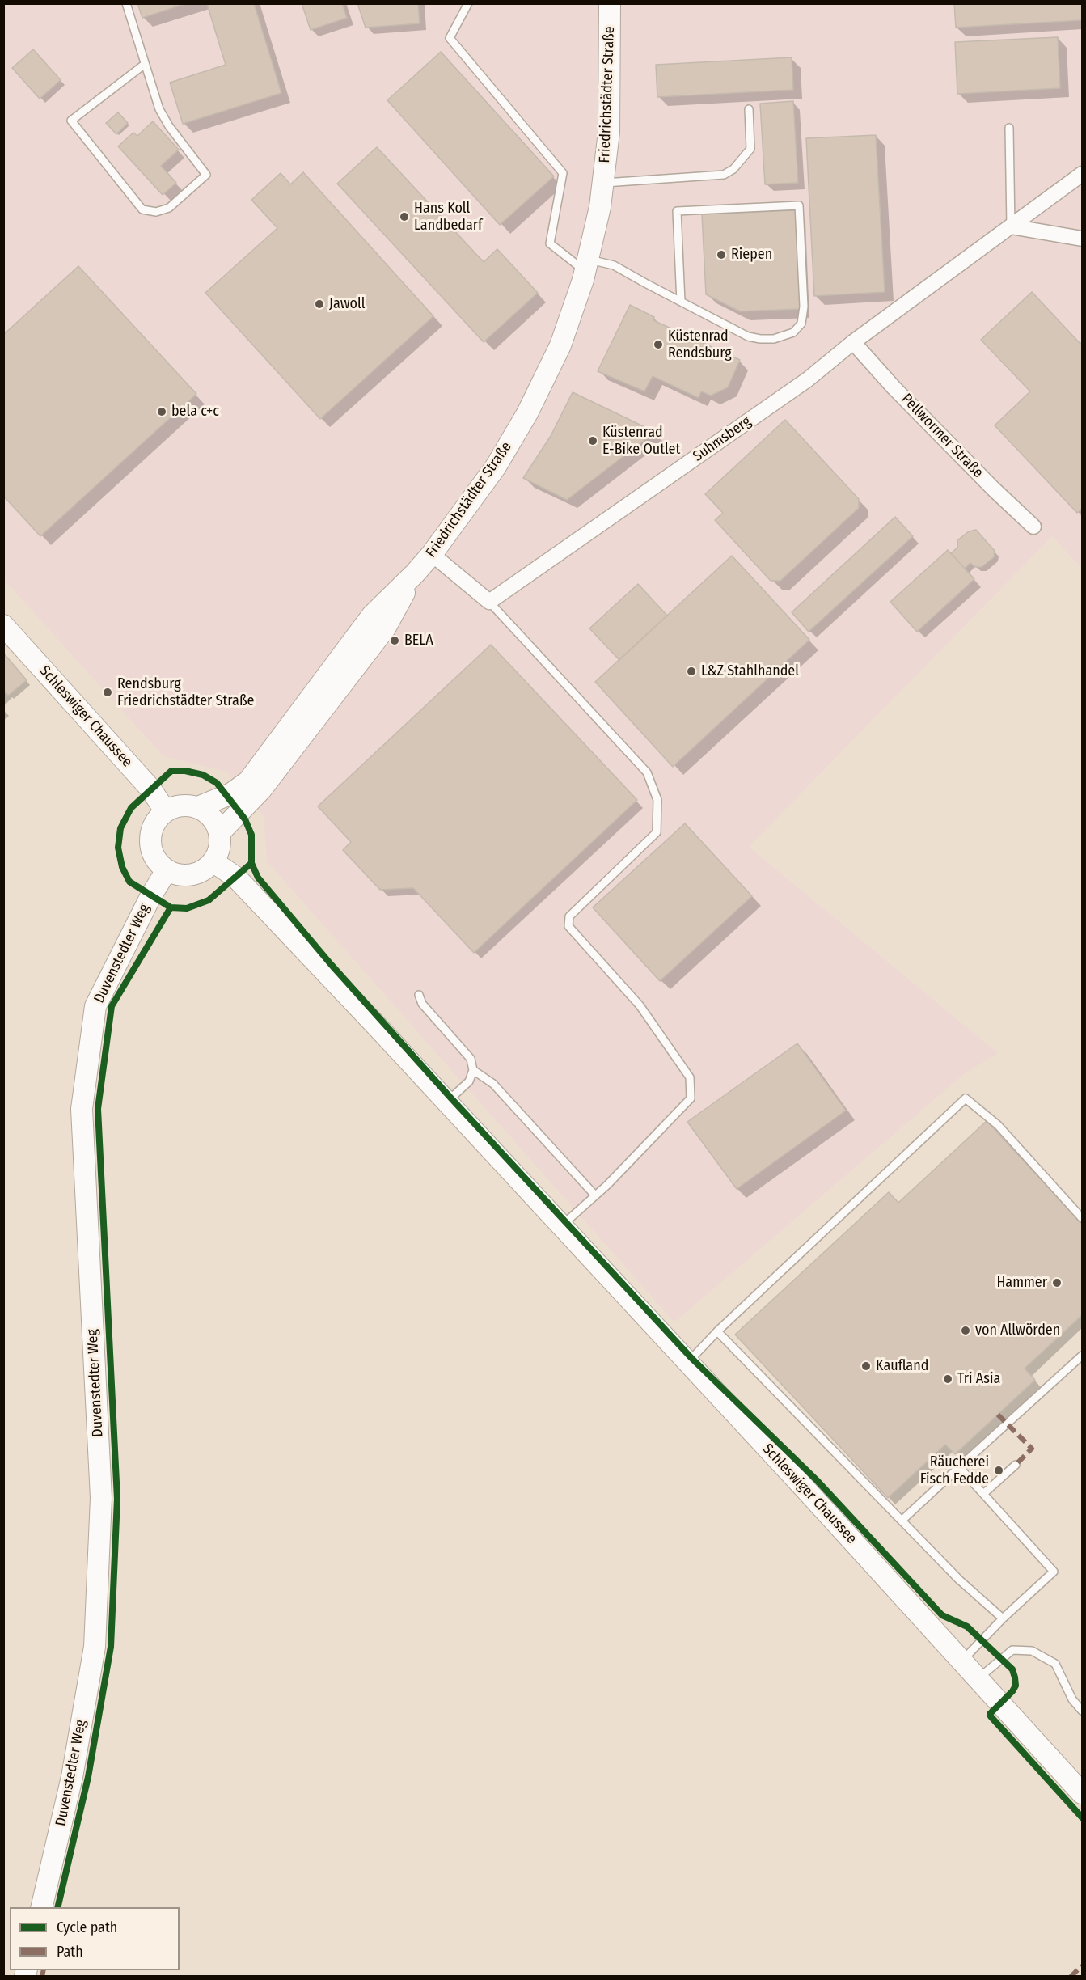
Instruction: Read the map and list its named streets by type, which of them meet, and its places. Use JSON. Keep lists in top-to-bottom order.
{
  "streets": {
    "street": [
      "Friedrichstädter Straße",
      "Pellwormer Straße",
      "Suhmsberg",
      "Schleswiger Chaussee",
      "Duvenstedter Weg"
    ]
  },
  "crossings": [
    ["Friedrichstädter Straße", "Schleswiger Chaussee"],
    ["Friedrichstädter Straße", "Duvenstedter Weg"],
    ["Pellwormer Straße", "Suhmsberg"],
    ["Schleswiger Chaussee", "Duvenstedter Weg"]
  ],
  "places": [
    "Hans Koll Landbedarf",
    "Riepen",
    "Jawoll",
    "Küstenrad Rendsburg",
    "bela c+c",
    "Küstenrad E-Bike Outlet",
    "BELA",
    "L&Z Stahlhandel",
    "Rendsburg Friedrichstädter Straße",
    "Hammer",
    "von Allwörden",
    "Kaufland",
    "Tri Asia",
    "Räucherei Fisch Fedde"
  ],
  "legend": ["Cycle path", "Path"]
}
